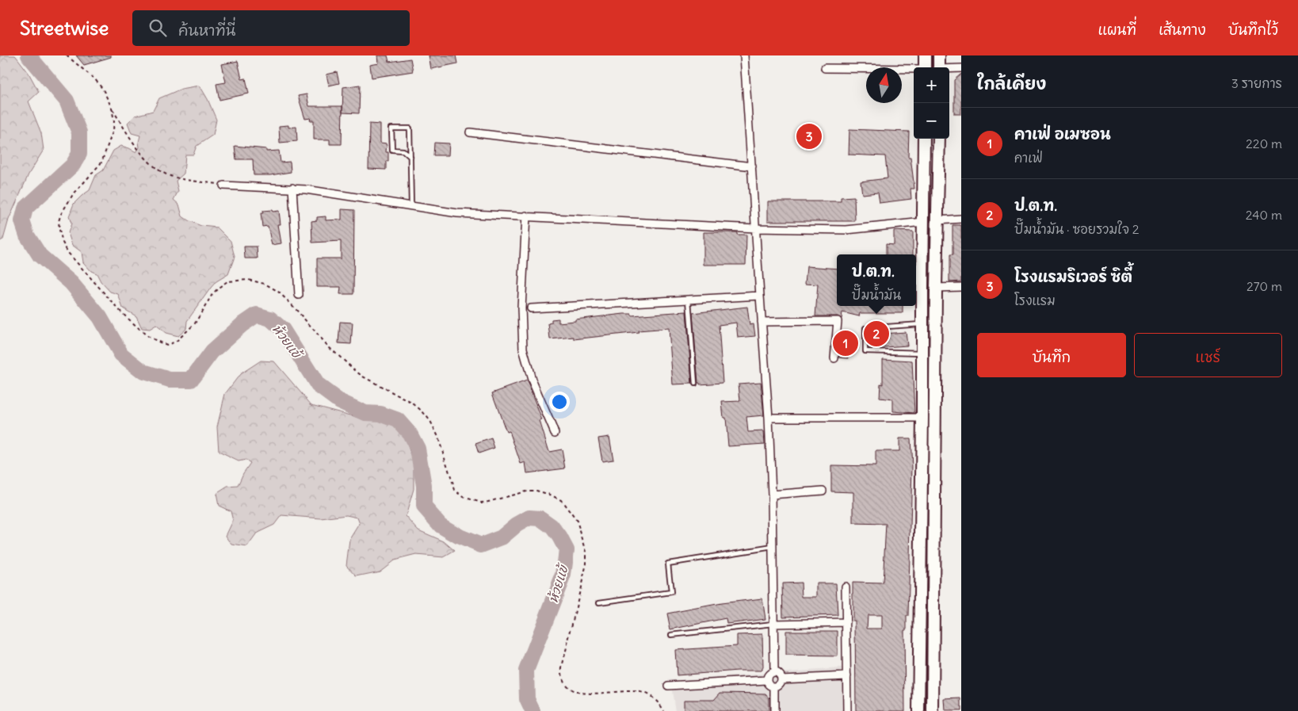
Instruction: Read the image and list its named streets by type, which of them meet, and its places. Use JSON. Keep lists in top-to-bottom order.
{
  "water": ["ห้วยแข้"],
  "north": "top",
  "page": {
    "header": "Streetwise",
    "search": "ค้นหาที่นี่",
    "nav": ["แผนที่", "เส้นทาง", "บันทึกไว้"],
    "heading": ["ใกล้เคียง", "3 รายการ"],
    "map_buttons": ["+", "−"],
    "list": [
      {
        "mark": "1",
        "name": "คาเฟ่ อเมซอน",
        "note": "คาเฟ่",
        "value": "220 m"
      },
      {
        "mark": "2",
        "name": "ป.ต.ท.",
        "note": "ปั๊มน้ำมัน · ซอยรวมใจ 2",
        "value": "240 m"
      },
      {
        "mark": "3",
        "name": "โรงแรมริเวอร์ ซิตี้",
        "note": "โรงแรม",
        "value": "270 m"
      }
    ],
    "pins": ["3", "2", "1"],
    "popup": ["ป.ต.ท.", "ปั๊มน้ำมัน"],
    "buttons": ["บันทึก", "แชร์"]
  }
}
